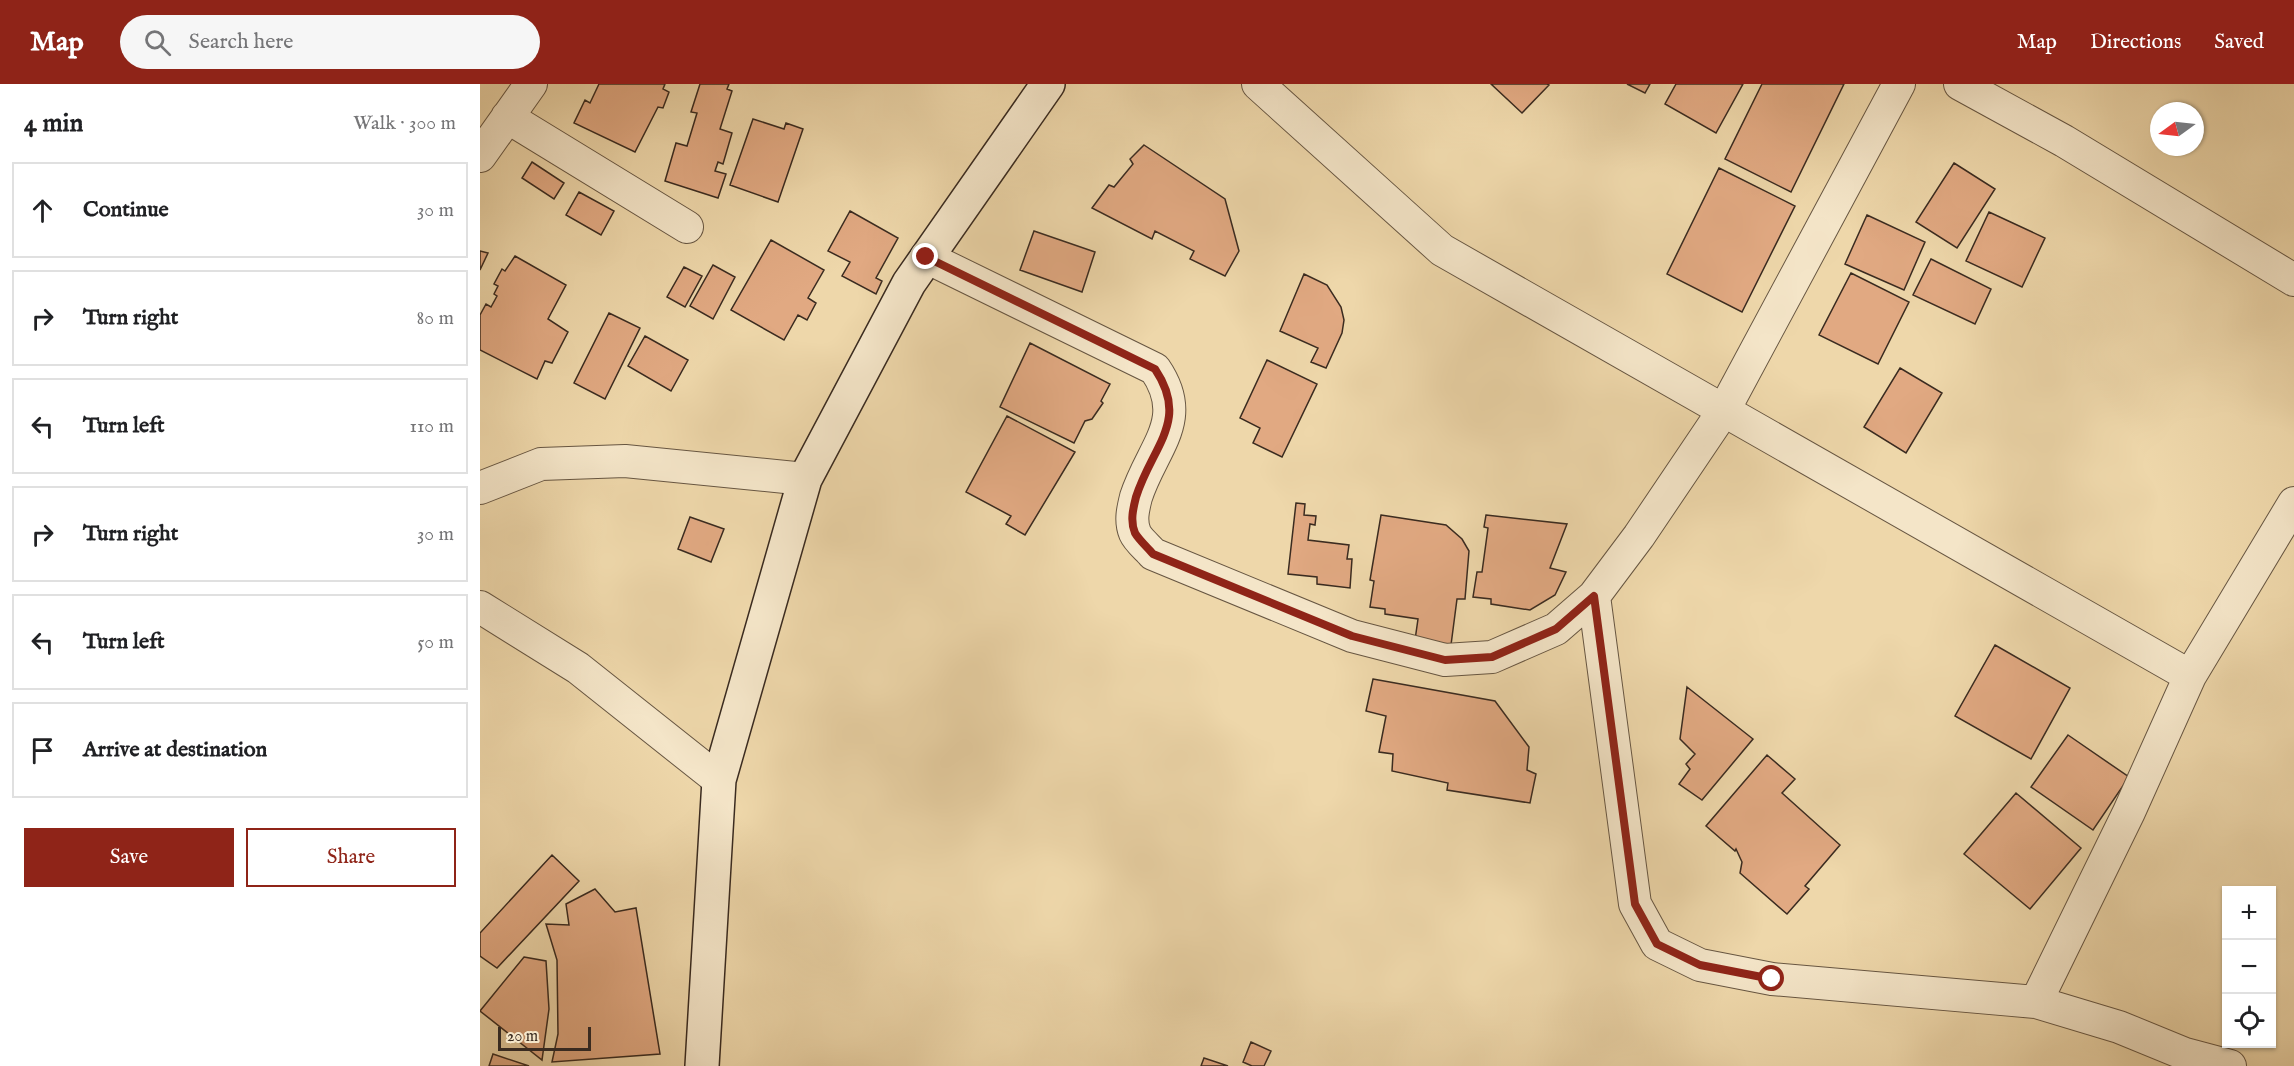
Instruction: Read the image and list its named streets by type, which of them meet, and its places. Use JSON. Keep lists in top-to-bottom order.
{
  "scale_bar": "20 m",
  "north": "left",
  "page": {
    "header": "Map",
    "search": "Search here",
    "nav": ["Map", "Directions", "Saved"],
    "heading": ["4 min", "Walk · 300 m"],
    "list": [
      ["Continue", "30 m"],
      ["Turn right", "80 m"],
      ["Turn left", "110 m"],
      ["Turn right", "30 m"],
      ["Turn left", "50 m"],
      "Arrive at destination"
    ],
    "buttons": ["Save", "Share"],
    "map_buttons": ["+", "−"],
    "scale": "20 m"
  }
}
